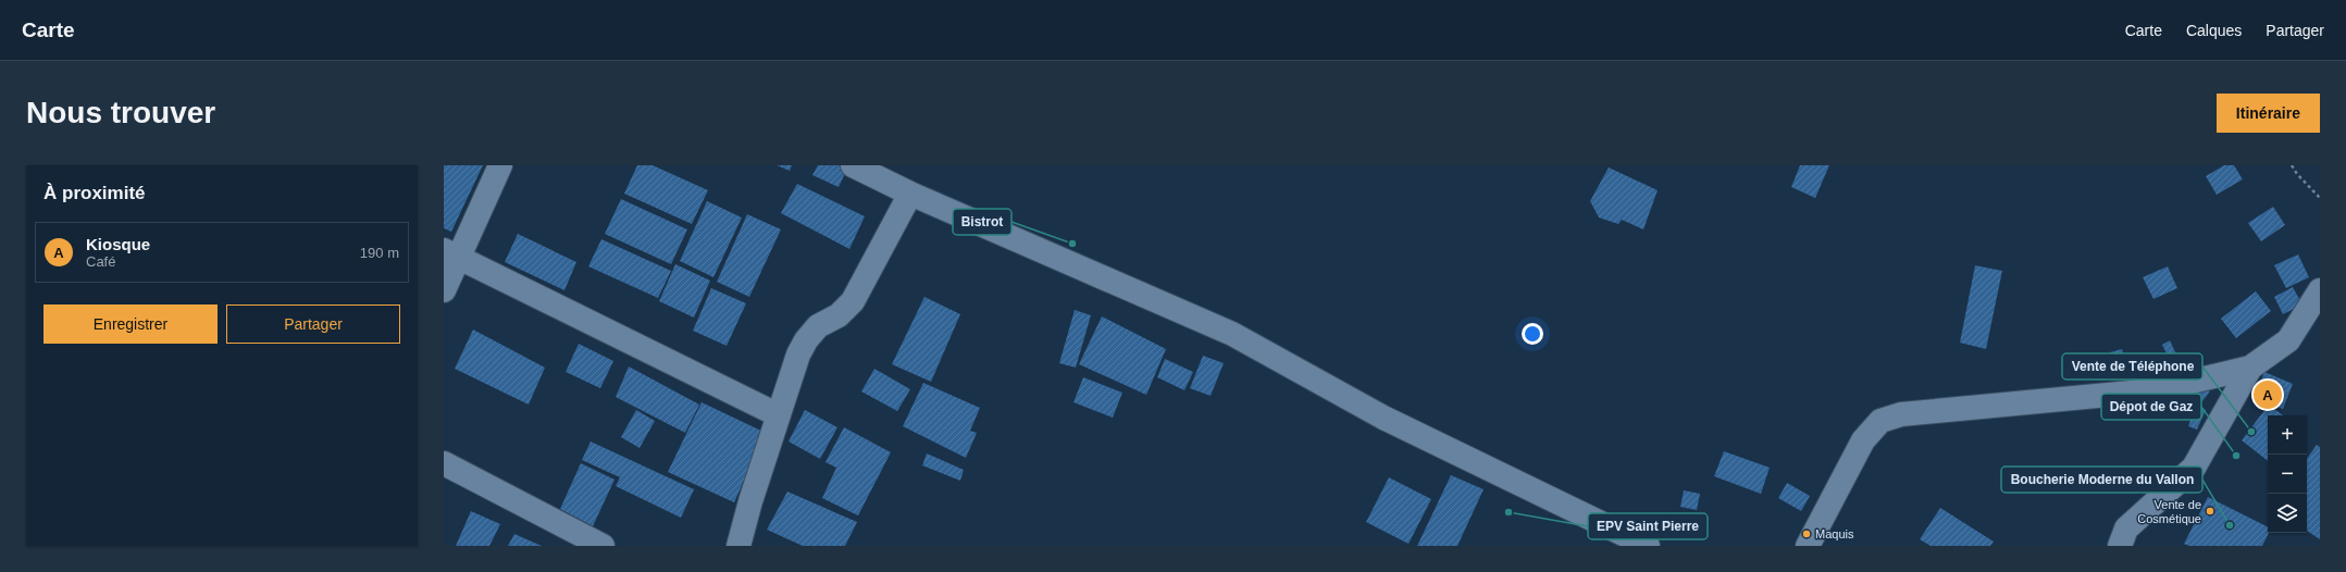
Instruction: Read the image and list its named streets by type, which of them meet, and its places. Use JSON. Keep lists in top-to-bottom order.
{
  "places": [
    "Bistrot",
    "Vente de Téléphone",
    "Dépot de Gaz",
    "Vente de Cosmétique",
    "EPV Saint Pierre",
    "Boucherie Moderne du Vallon",
    "Maquis"
  ],
  "page": {
    "header": "Carte",
    "nav": ["Carte", "Calques", "Partager"],
    "buttons": [
      "Itinéraire",
      ["Enregistrer", "Partager"]
    ],
    "title": "Nous trouver",
    "heading": "À proximité",
    "list": [
      {
        "mark": "A",
        "name": "Kiosque",
        "note": "Café",
        "value": "190 m"
      }
    ],
    "pins": "A",
    "map_buttons": ["+", "−"]
  }
}
